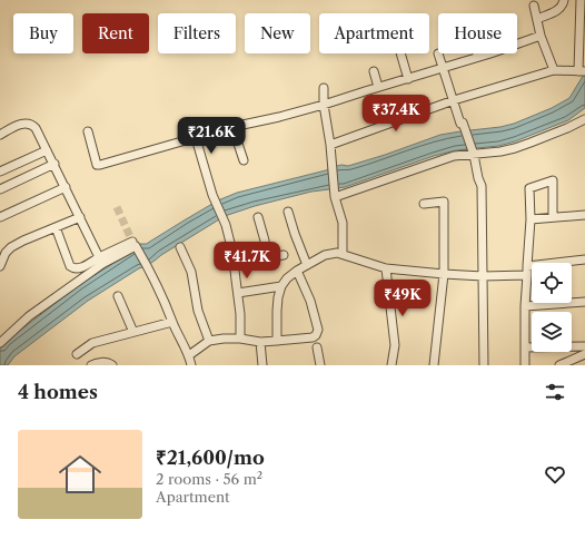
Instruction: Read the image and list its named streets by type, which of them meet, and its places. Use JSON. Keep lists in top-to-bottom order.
{
  "page": {
    "chip": [
      "Buy",
      "Rent",
      "Filters",
      "New",
      "Apartment",
      "House"
    ],
    "price": [
      "₹37.4K",
      "₹21.6K",
      "₹41.7K",
      "₹49K"
    ],
    "heading": "4 homes",
    "list": [
      {
        "name": "₹21,600/mo",
        "note": "2 rooms · 56 m² · Apartment"
      }
    ]
  }
}
